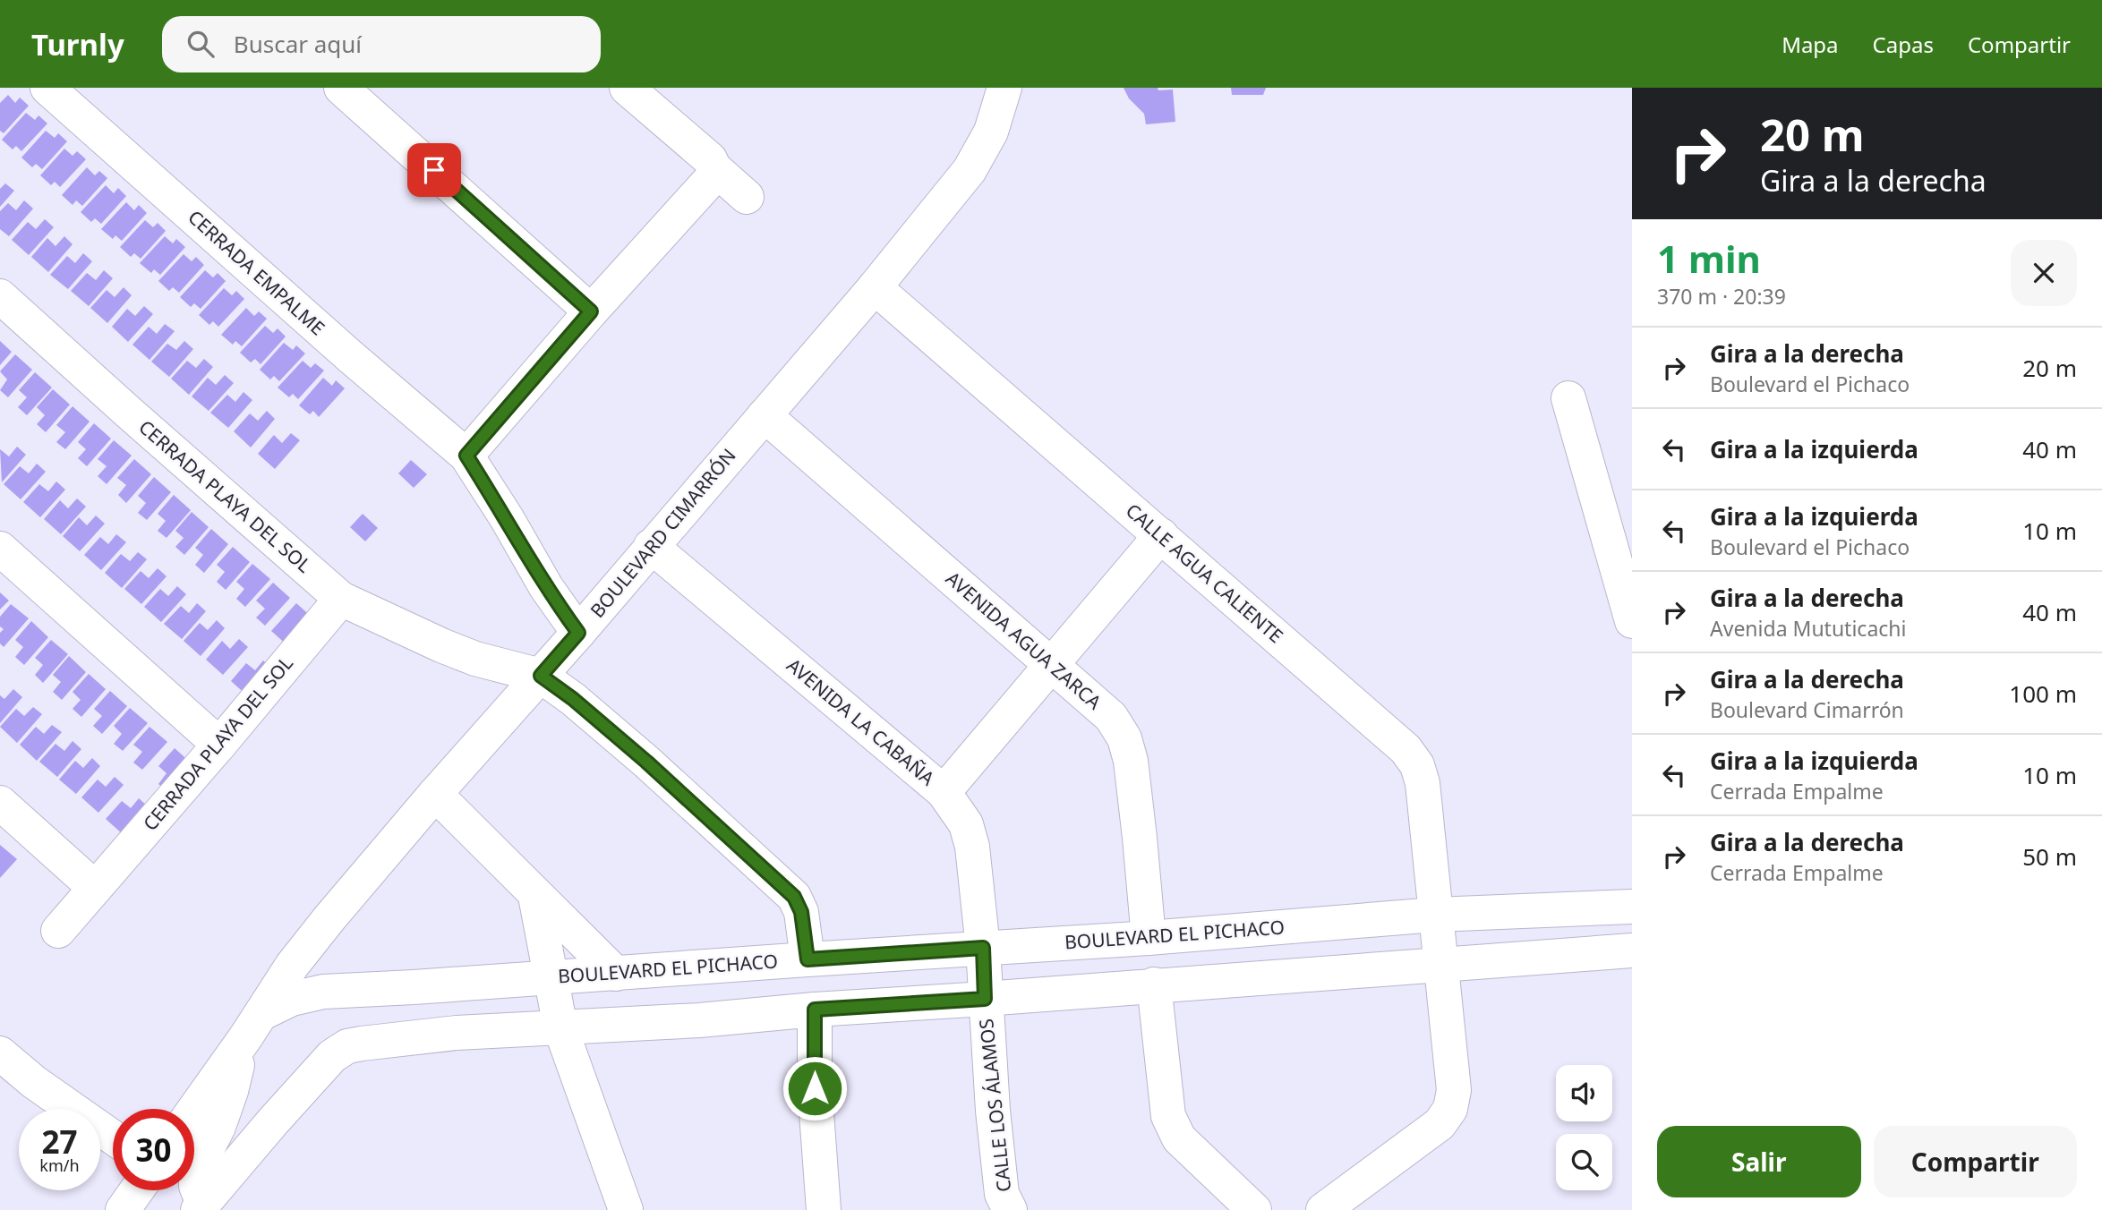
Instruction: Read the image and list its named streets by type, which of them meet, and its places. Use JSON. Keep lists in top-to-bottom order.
{
  "streets": {
    "street": [
      "CERRADA EMPALME",
      "CERRADA PLAYA DEL SOL",
      "BOULEVARD CIMARRÓN",
      "CALLE AGUA CALIENTE",
      "AVENIDA AGUA ZARCA",
      "AVENIDA LA CABAÑA",
      "BOULEVARD EL PICHACO",
      "CALLE LOS ÁLAMOS"
    ]
  },
  "crossings": [
    ["CERRADA EMPALME", "BOULEVARD CIMARRÓN"],
    ["CERRADA PLAYA DEL SOL", "BOULEVARD CIMARRÓN"],
    ["BOULEVARD CIMARRÓN", "CALLE AGUA CALIENTE"],
    ["BOULEVARD CIMARRÓN", "AVENIDA AGUA ZARCA"],
    ["BOULEVARD CIMARRÓN", "AVENIDA LA CABAÑA"],
    ["BOULEVARD CIMARRÓN", "BOULEVARD EL PICHACO"],
    ["CALLE AGUA CALIENTE", "BOULEVARD EL PICHACO"],
    ["AVENIDA AGUA ZARCA", "BOULEVARD EL PICHACO"],
    ["AVENIDA LA CABAÑA", "BOULEVARD EL PICHACO"],
    ["AVENIDA LA CABAÑA", "CALLE LOS ÁLAMOS"]
  ],
  "page": {
    "header": "Turnly",
    "search": "Buscar aquí",
    "nav": ["Mapa", "Capas", "Compartir"],
    "turn": ["20 m", "Gira a la derecha"],
    "heading": ["1 min", "370 m · 20:39"],
    "list": [
      {
        "name": "Gira a la derecha",
        "note": "Boulevard el Pichaco",
        "value": "20 m"
      },
      {
        "name": "Gira a la izquierda",
        "value": "40 m"
      },
      {
        "name": "Gira a la izquierda",
        "note": "Boulevard el Pichaco",
        "value": "10 m"
      },
      {
        "name": "Gira a la derecha",
        "note": "Avenida Mututicachi",
        "value": "40 m"
      },
      {
        "name": "Gira a la derecha",
        "note": "Boulevard Cimarrón",
        "value": "100 m"
      },
      {
        "name": "Gira a la izquierda",
        "note": "Cerrada Empalme",
        "value": "10 m"
      },
      {
        "name": "Gira a la derecha",
        "note": "Cerrada Empalme",
        "value": "50 m"
      }
    ],
    "speed": "27 km/h",
    "limit": "30",
    "buttons": ["Salir", "Compartir"]
  }
}
